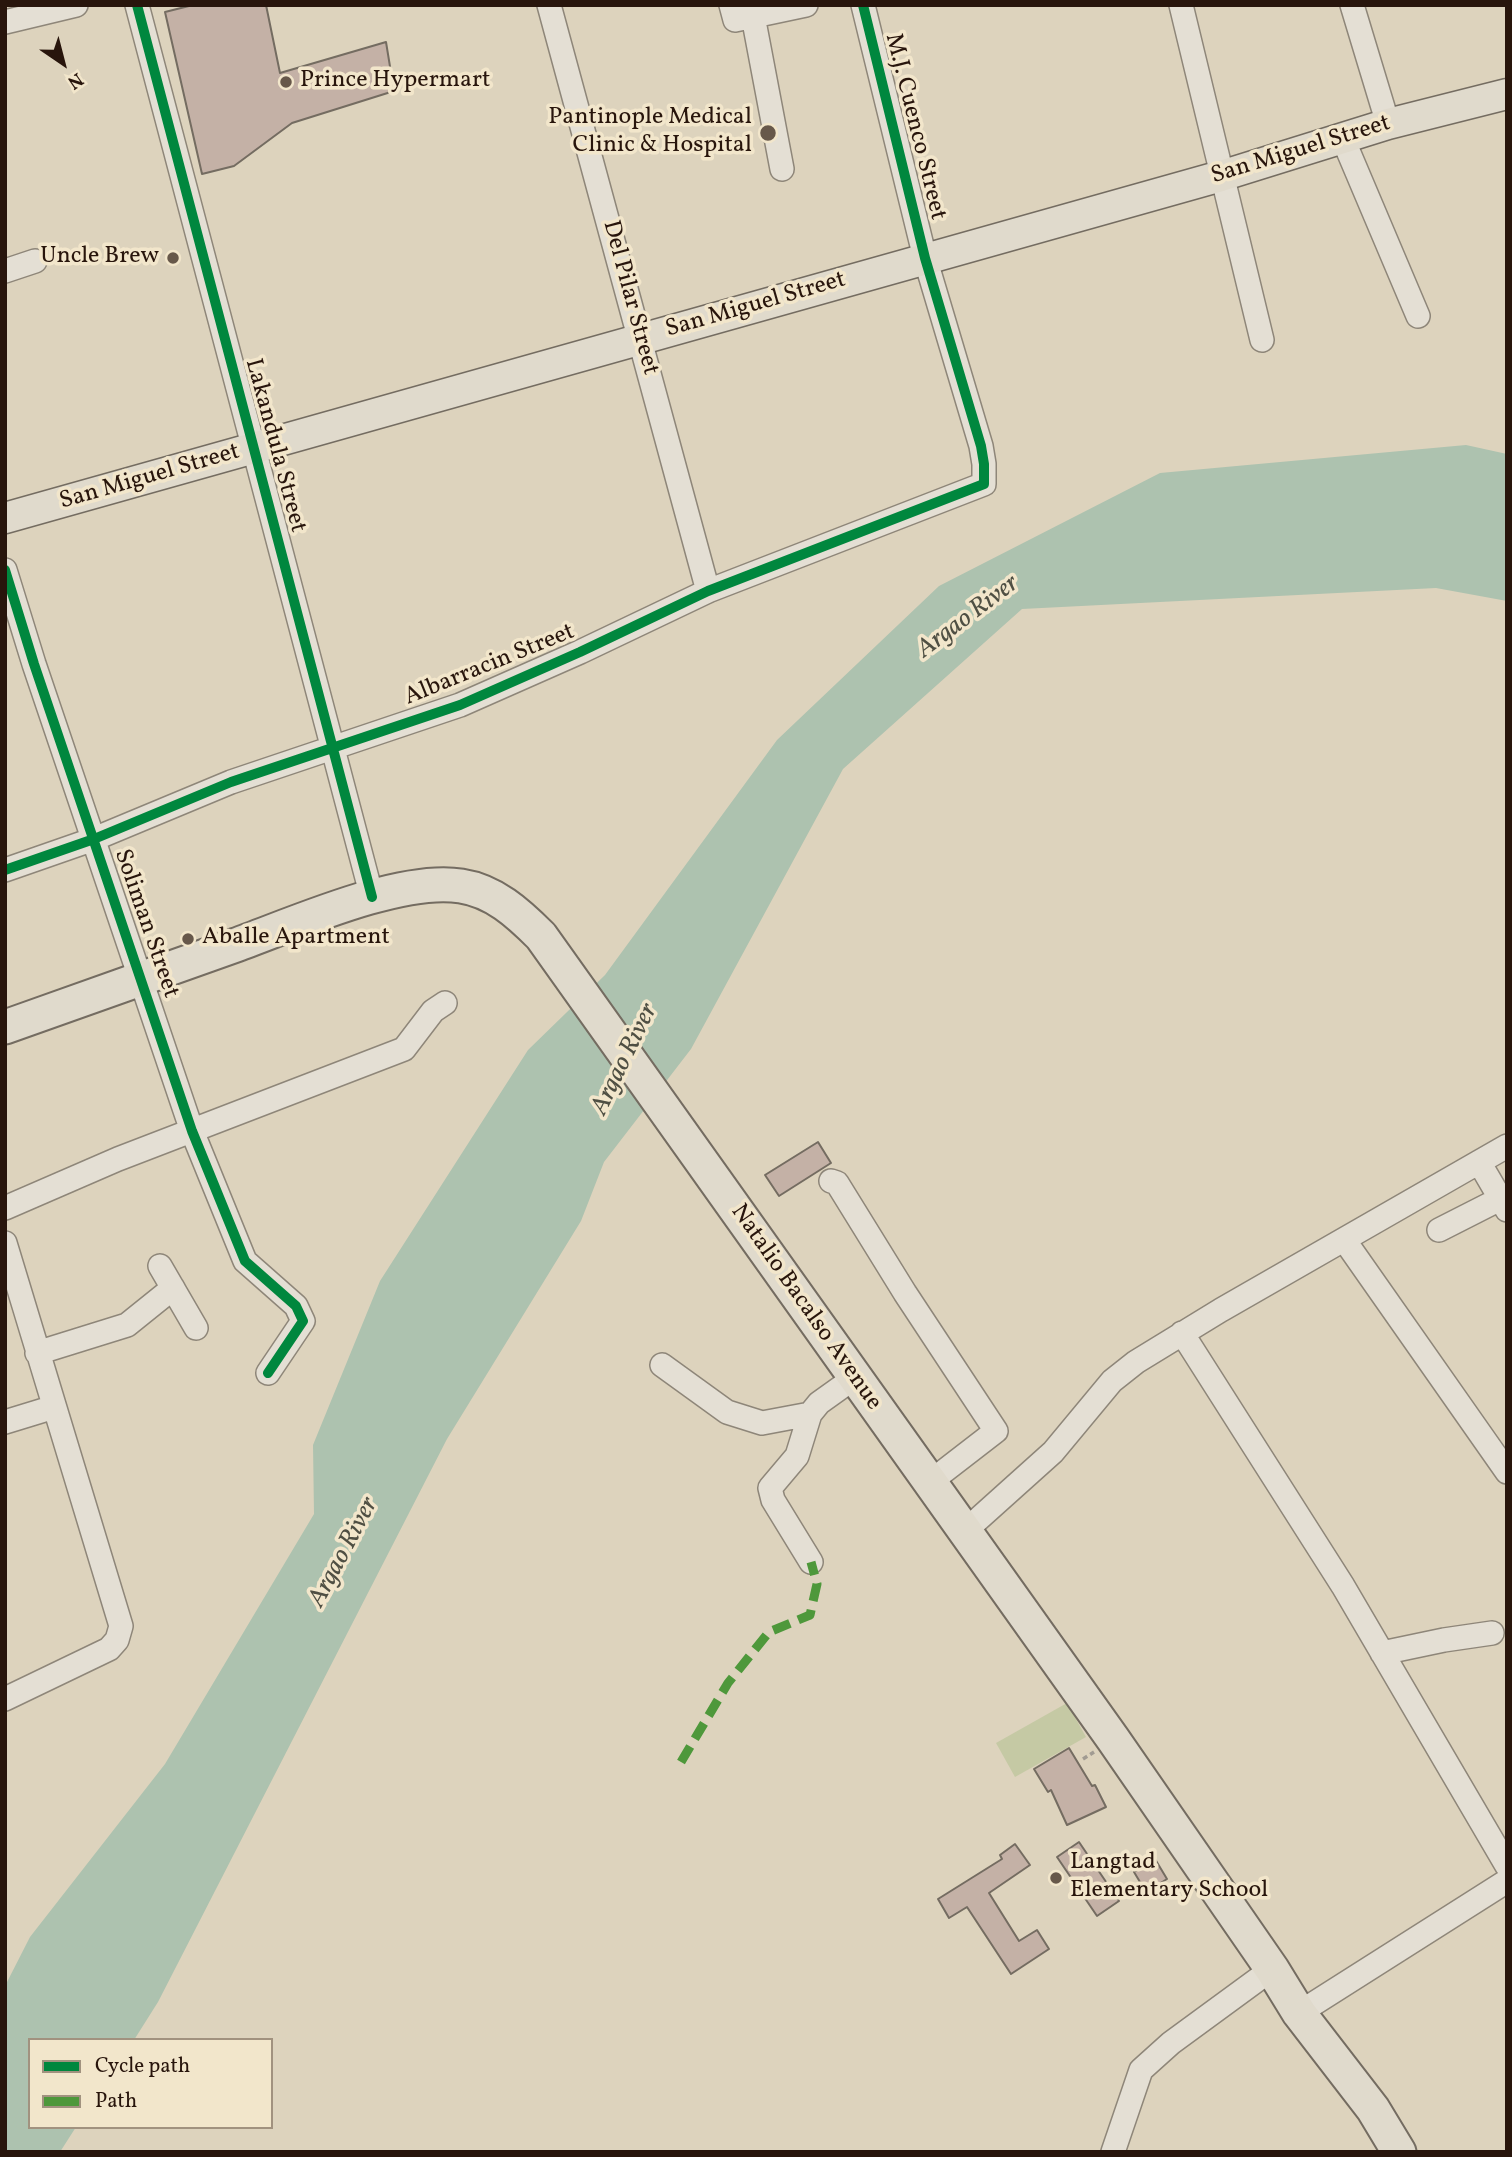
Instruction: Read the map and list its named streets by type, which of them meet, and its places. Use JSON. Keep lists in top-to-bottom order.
{
  "streets": {
    "highway": ["Natalio Bacalso Avenue"],
    "main road": ["San Miguel Street"],
    "street": [
      "M.J. Cuenco Street",
      "Del Pilar Street",
      "Lakandula Street",
      "Albarracin Street",
      "Soliman Street"
    ]
  },
  "crossings": [
    ["M.J. Cuenco Street", "San Miguel Street"],
    ["M.J. Cuenco Street", "Albarracin Street"],
    ["San Miguel Street", "Del Pilar Street"],
    ["San Miguel Street", "Lakandula Street"],
    ["Del Pilar Street", "Albarracin Street"],
    ["Lakandula Street", "Albarracin Street"],
    ["Lakandula Street", "Natalio Bacalso Avenue"],
    ["Albarracin Street", "Soliman Street"],
    ["Soliman Street", "Natalio Bacalso Avenue"]
  ],
  "water": ["Argao River"],
  "places": [
    "Prince Hypermart",
    "Pantinople Medical Clinic & Hospital",
    "Uncle Brew",
    "Aballe Apartment",
    "Langtad Elementary School"
  ],
  "legend": ["Cycle path", "Path"],
  "north": "bottom right"
}
